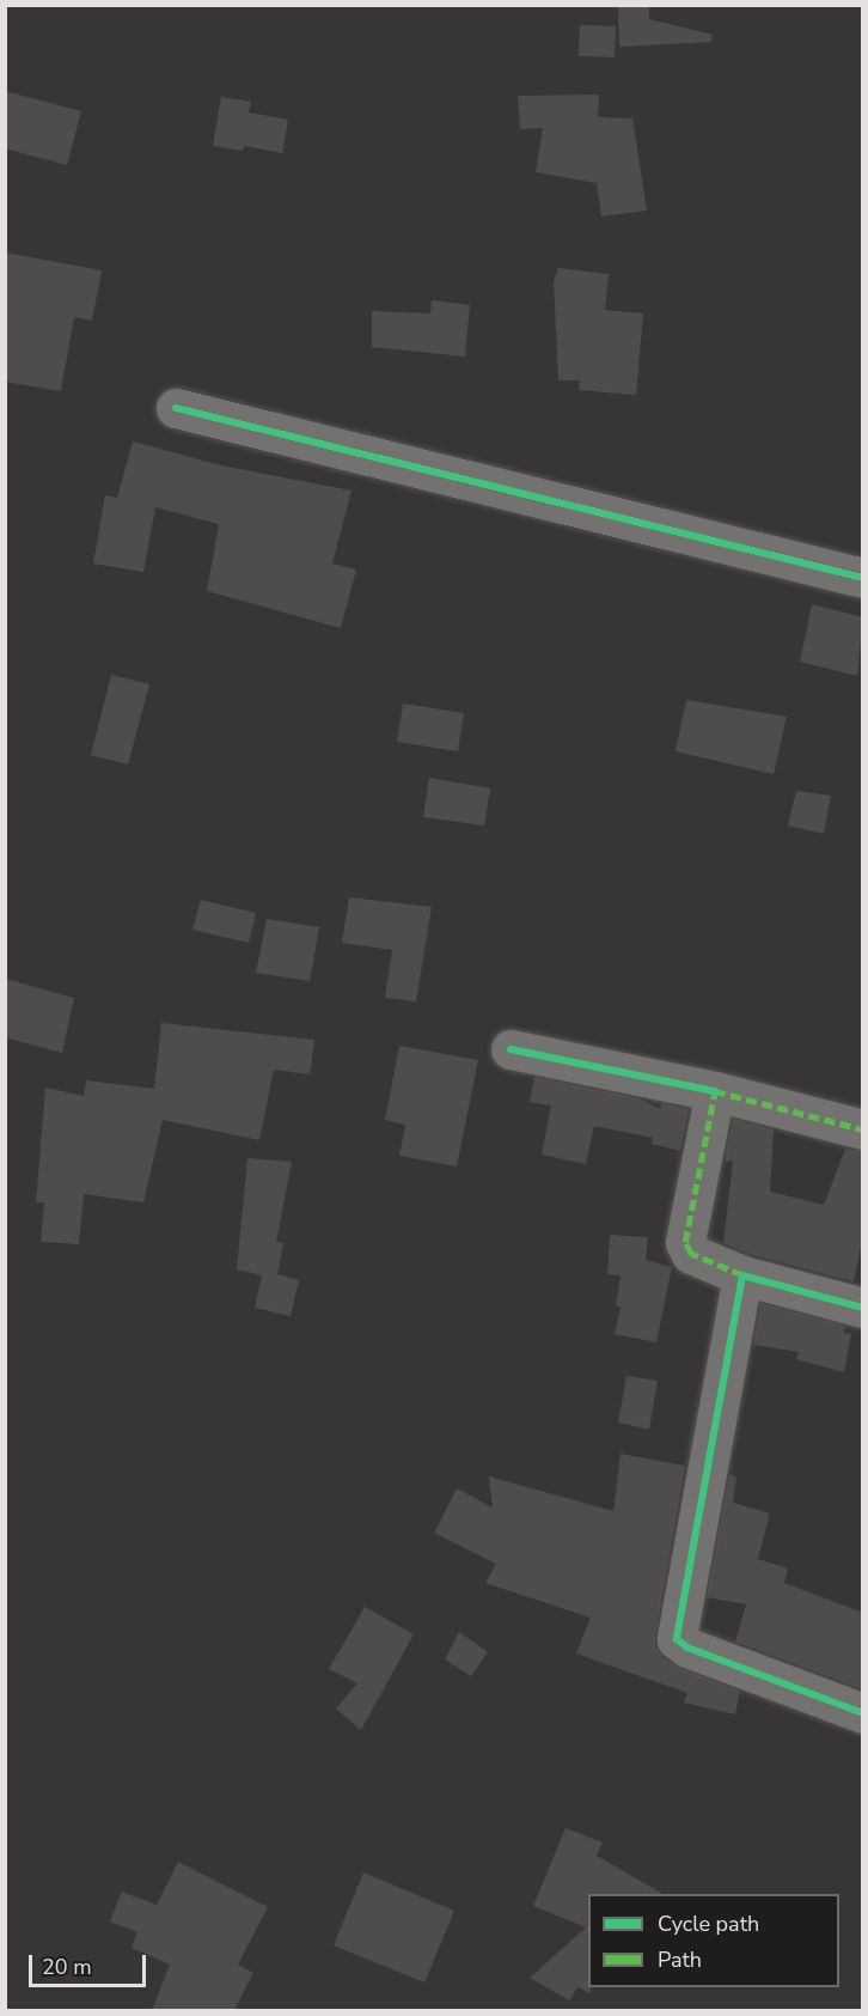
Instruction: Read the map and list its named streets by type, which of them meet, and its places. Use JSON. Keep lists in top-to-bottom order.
{
  "legend": ["Cycle path", "Path"],
  "scale_bar": "20 m"
}
